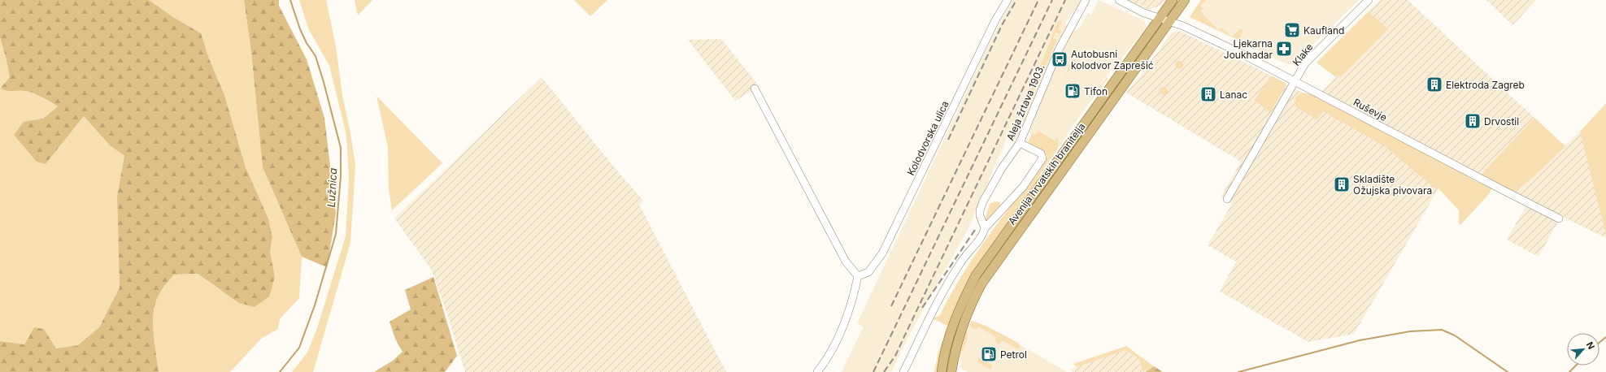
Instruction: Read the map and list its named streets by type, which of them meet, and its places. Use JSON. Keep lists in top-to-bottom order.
{
  "streets": {
    "main road": ["Avenija hrvatskih branitelja"],
    "street": [
      "Klake",
      "Aleja žrtava 1903.",
      "Ruševje",
      "Kolodvorska ulica"
    ]
  },
  "crossings": [
    ["Klake", "Ruševje"],
    ["Ruševje", "Avenija hrvatskih branitelja"]
  ],
  "water": ["Lužnica"],
  "places": {
    "supermarket": ["Kaufland"],
    "pharmacy": ["Ljekarna Joukhadar"],
    "bus stop": ["Autobusni kolodvor Zaprešić"],
    "building": [
      "Elektroda Zagreb",
      "Lanac",
      "Drvostil",
      "Skladište Ožujska pivovara"
    ],
    "fuel station": ["Tifon", "Petrol"]
  },
  "north": "top right"
}
